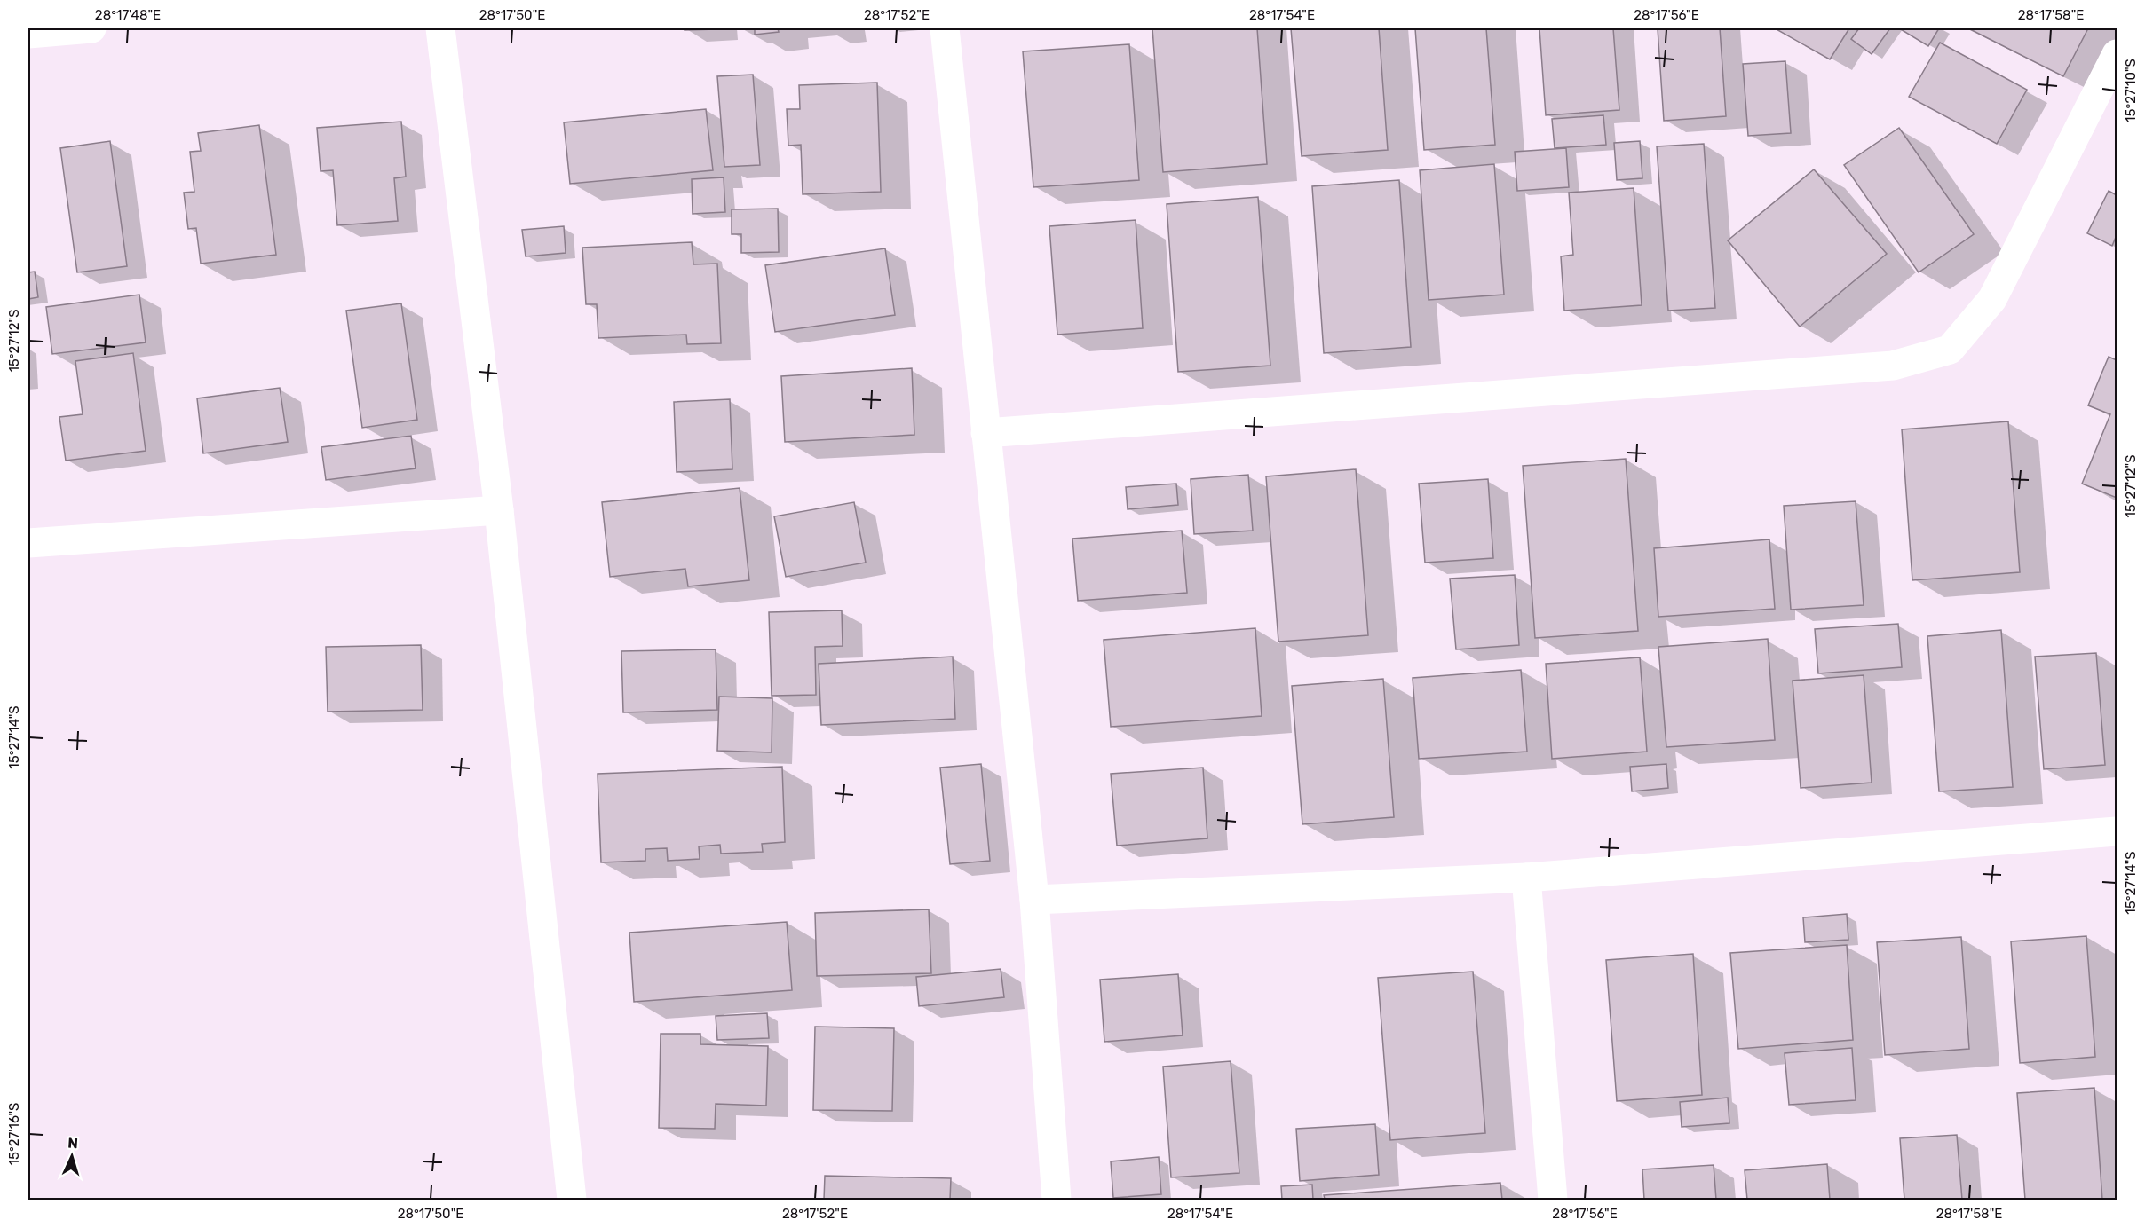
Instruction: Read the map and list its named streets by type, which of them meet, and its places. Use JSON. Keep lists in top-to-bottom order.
{
  "north": "top",
  "coordinates": [
    "28°17'48\"E",
    "28°17'50\"E",
    "28°17'52\"E",
    "28°17'54\"E",
    "28°17'56\"E",
    "28°17'58\"E",
    "15°27'10\"S",
    "15°27'12\"S",
    "15°27'14\"S",
    "15°27'16\"S"
  ]
}
